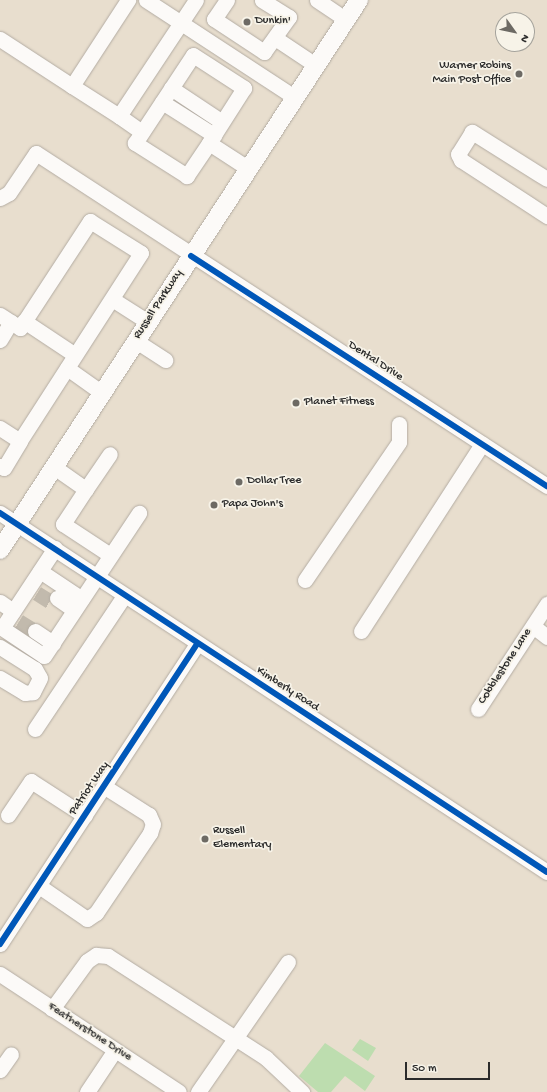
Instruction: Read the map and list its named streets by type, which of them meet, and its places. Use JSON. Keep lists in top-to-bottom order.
{
  "streets": {
    "main road": ["Russell Parkway"],
    "street": [
      "Dental Drive",
      "Cobblestone Lane",
      "Kimberly Road",
      "Patriot Way",
      "Featherstone Drive"
    ]
  },
  "crossings": [
    ["Russell Parkway", "Dental Drive"],
    ["Russell Parkway", "Kimberly Road"],
    ["Kimberly Road", "Patriot Way"]
  ],
  "places": [
    "Dunkin'",
    "Warner Robins Main Post Office",
    "Planet Fitness",
    "Dollar Tree",
    "Papa John's",
    "Russell Elementary"
  ],
  "scale_bar": "50 m",
  "north": "bottom right"
}
